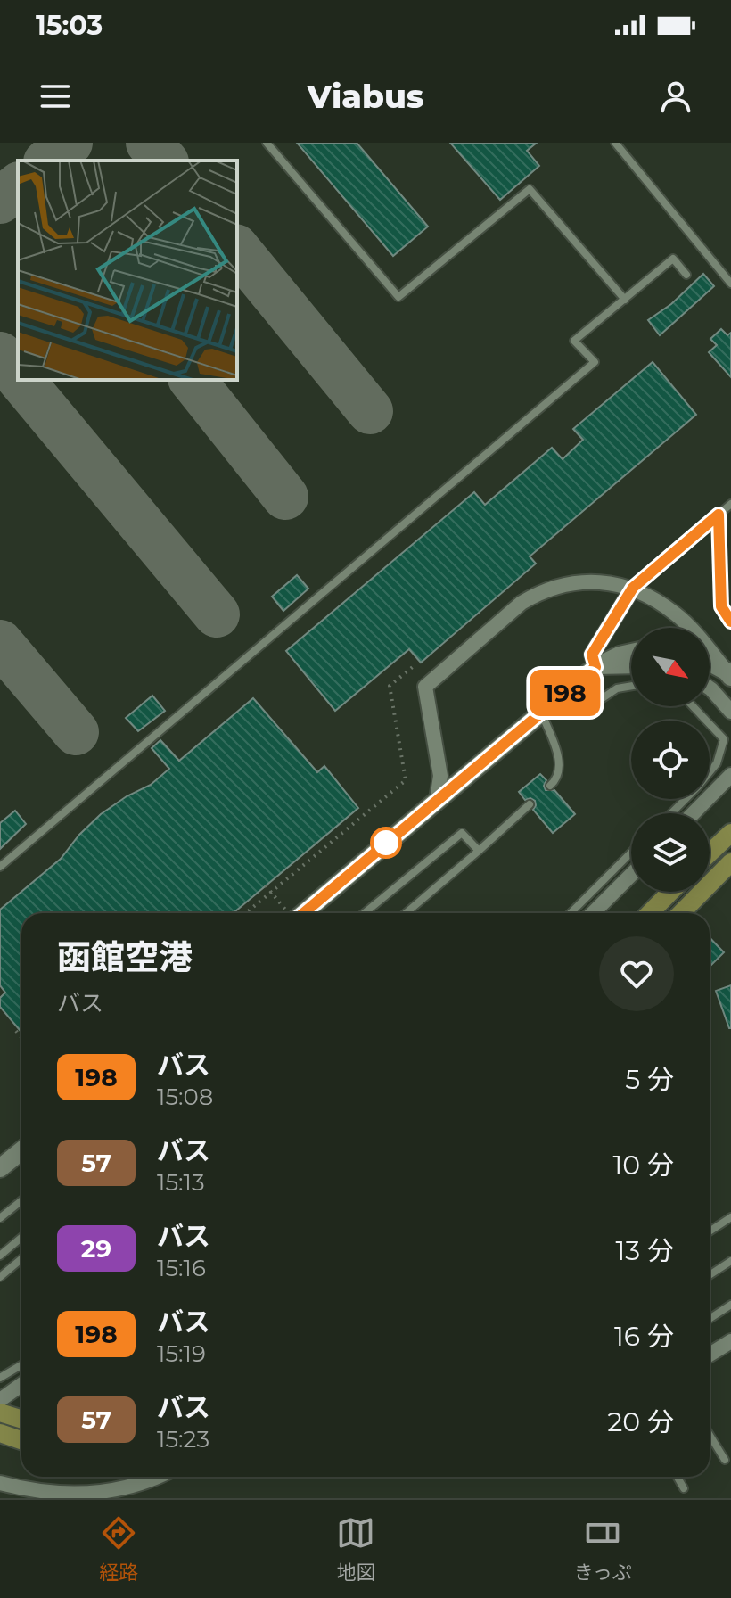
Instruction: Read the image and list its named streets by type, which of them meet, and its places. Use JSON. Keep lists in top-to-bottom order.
{
  "lines": ["bus line 198"],
  "north": "bottom right",
  "page": {
    "status": "15:03",
    "header": "Viabus",
    "on_map": "198",
    "heading": ["函館空港", "バス"],
    "list": [
      {
        "mark": "198",
        "name": "バス",
        "note": "15:08",
        "value": "5 分"
      },
      {
        "mark": "57",
        "name": "バス",
        "note": "15:13",
        "value": "10 分"
      },
      {
        "mark": "29",
        "name": "バス",
        "note": "15:16",
        "value": "13 分"
      },
      {
        "mark": "198",
        "name": "バス",
        "note": "15:19",
        "value": "16 分"
      },
      {
        "mark": "57",
        "name": "バス",
        "note": "15:23",
        "value": "20 分"
      }
    ],
    "tabs": ["経路", "地図", "きっぷ"]
  }
}
